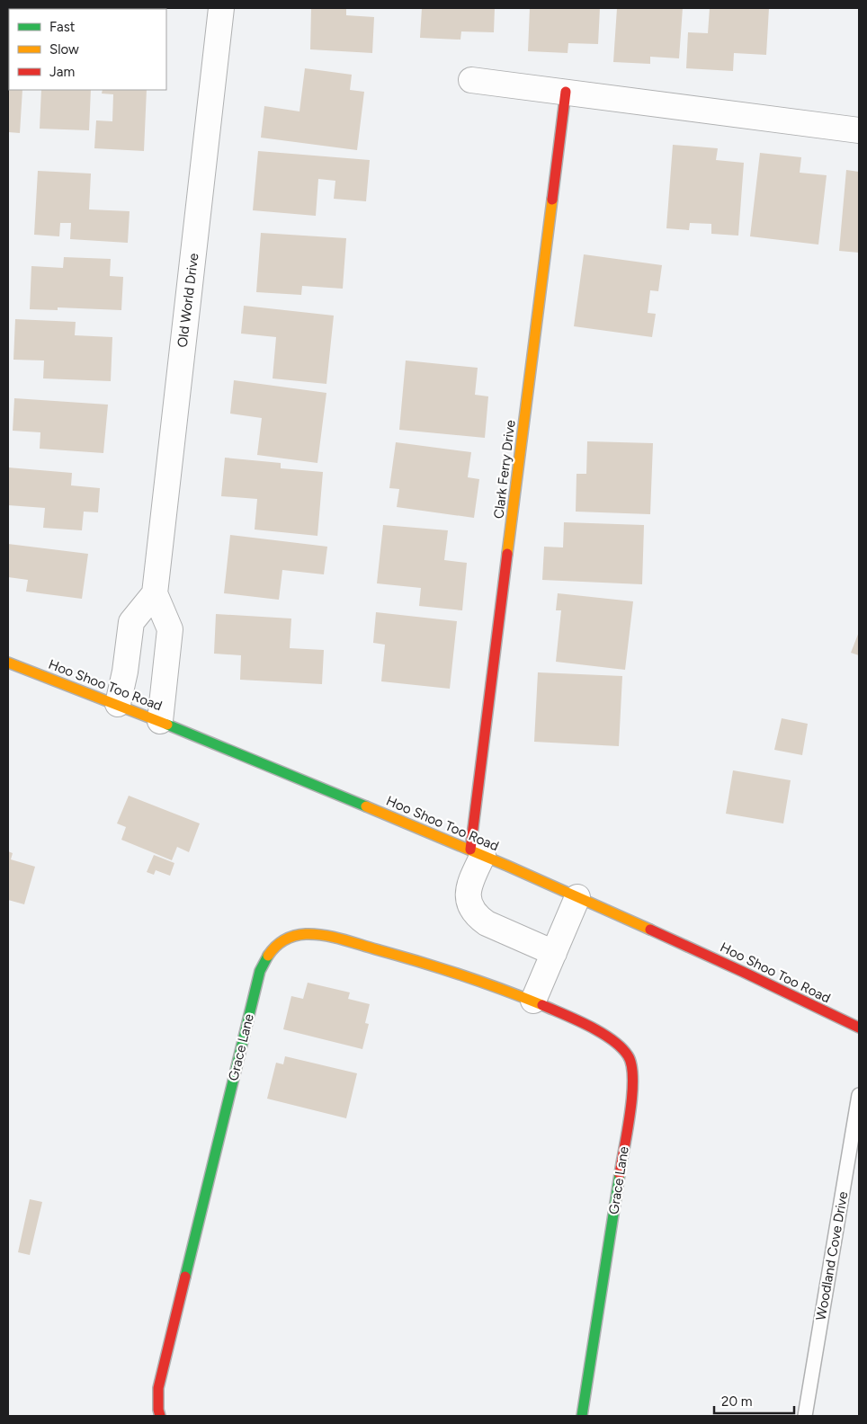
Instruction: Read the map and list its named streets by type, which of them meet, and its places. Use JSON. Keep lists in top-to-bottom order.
{
  "streets": {
    "street": [
      "Old World Drive",
      "Clark Ferry Drive",
      "Hoo Shoo Too Road",
      "Grace Lane"
    ],
    "lane": ["Woodland Cove Drive"]
  },
  "crossings": [
    ["Old World Drive", "Hoo Shoo Too Road"],
    ["Clark Ferry Drive", "Hoo Shoo Too Road"]
  ],
  "legend": ["Fast", "Slow", "Jam"],
  "scale_bar": "20 m"
}
